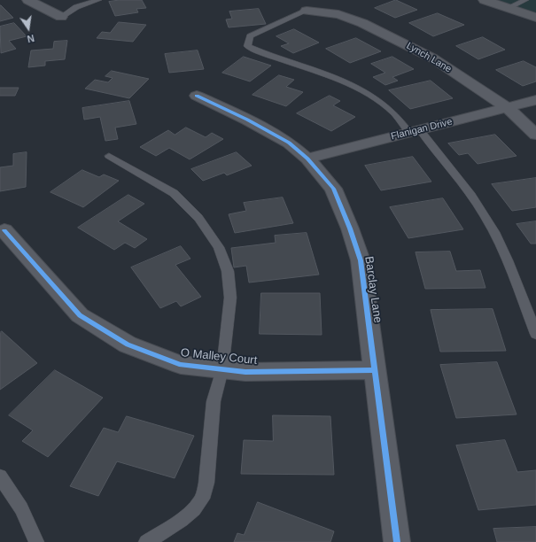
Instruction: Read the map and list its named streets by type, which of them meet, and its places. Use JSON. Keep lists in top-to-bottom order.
{
  "streets": {
    "street": [
      "Lynch Lane",
      "Flanigan Drive",
      "Barclay Lane",
      "O Malley Court"
    ]
  },
  "crossings": [
    ["Lynch Lane", "Flanigan Drive"],
    ["Flanigan Drive", "Barclay Lane"],
    ["Barclay Lane", "O Malley Court"]
  ],
  "north": "bottom"
}
